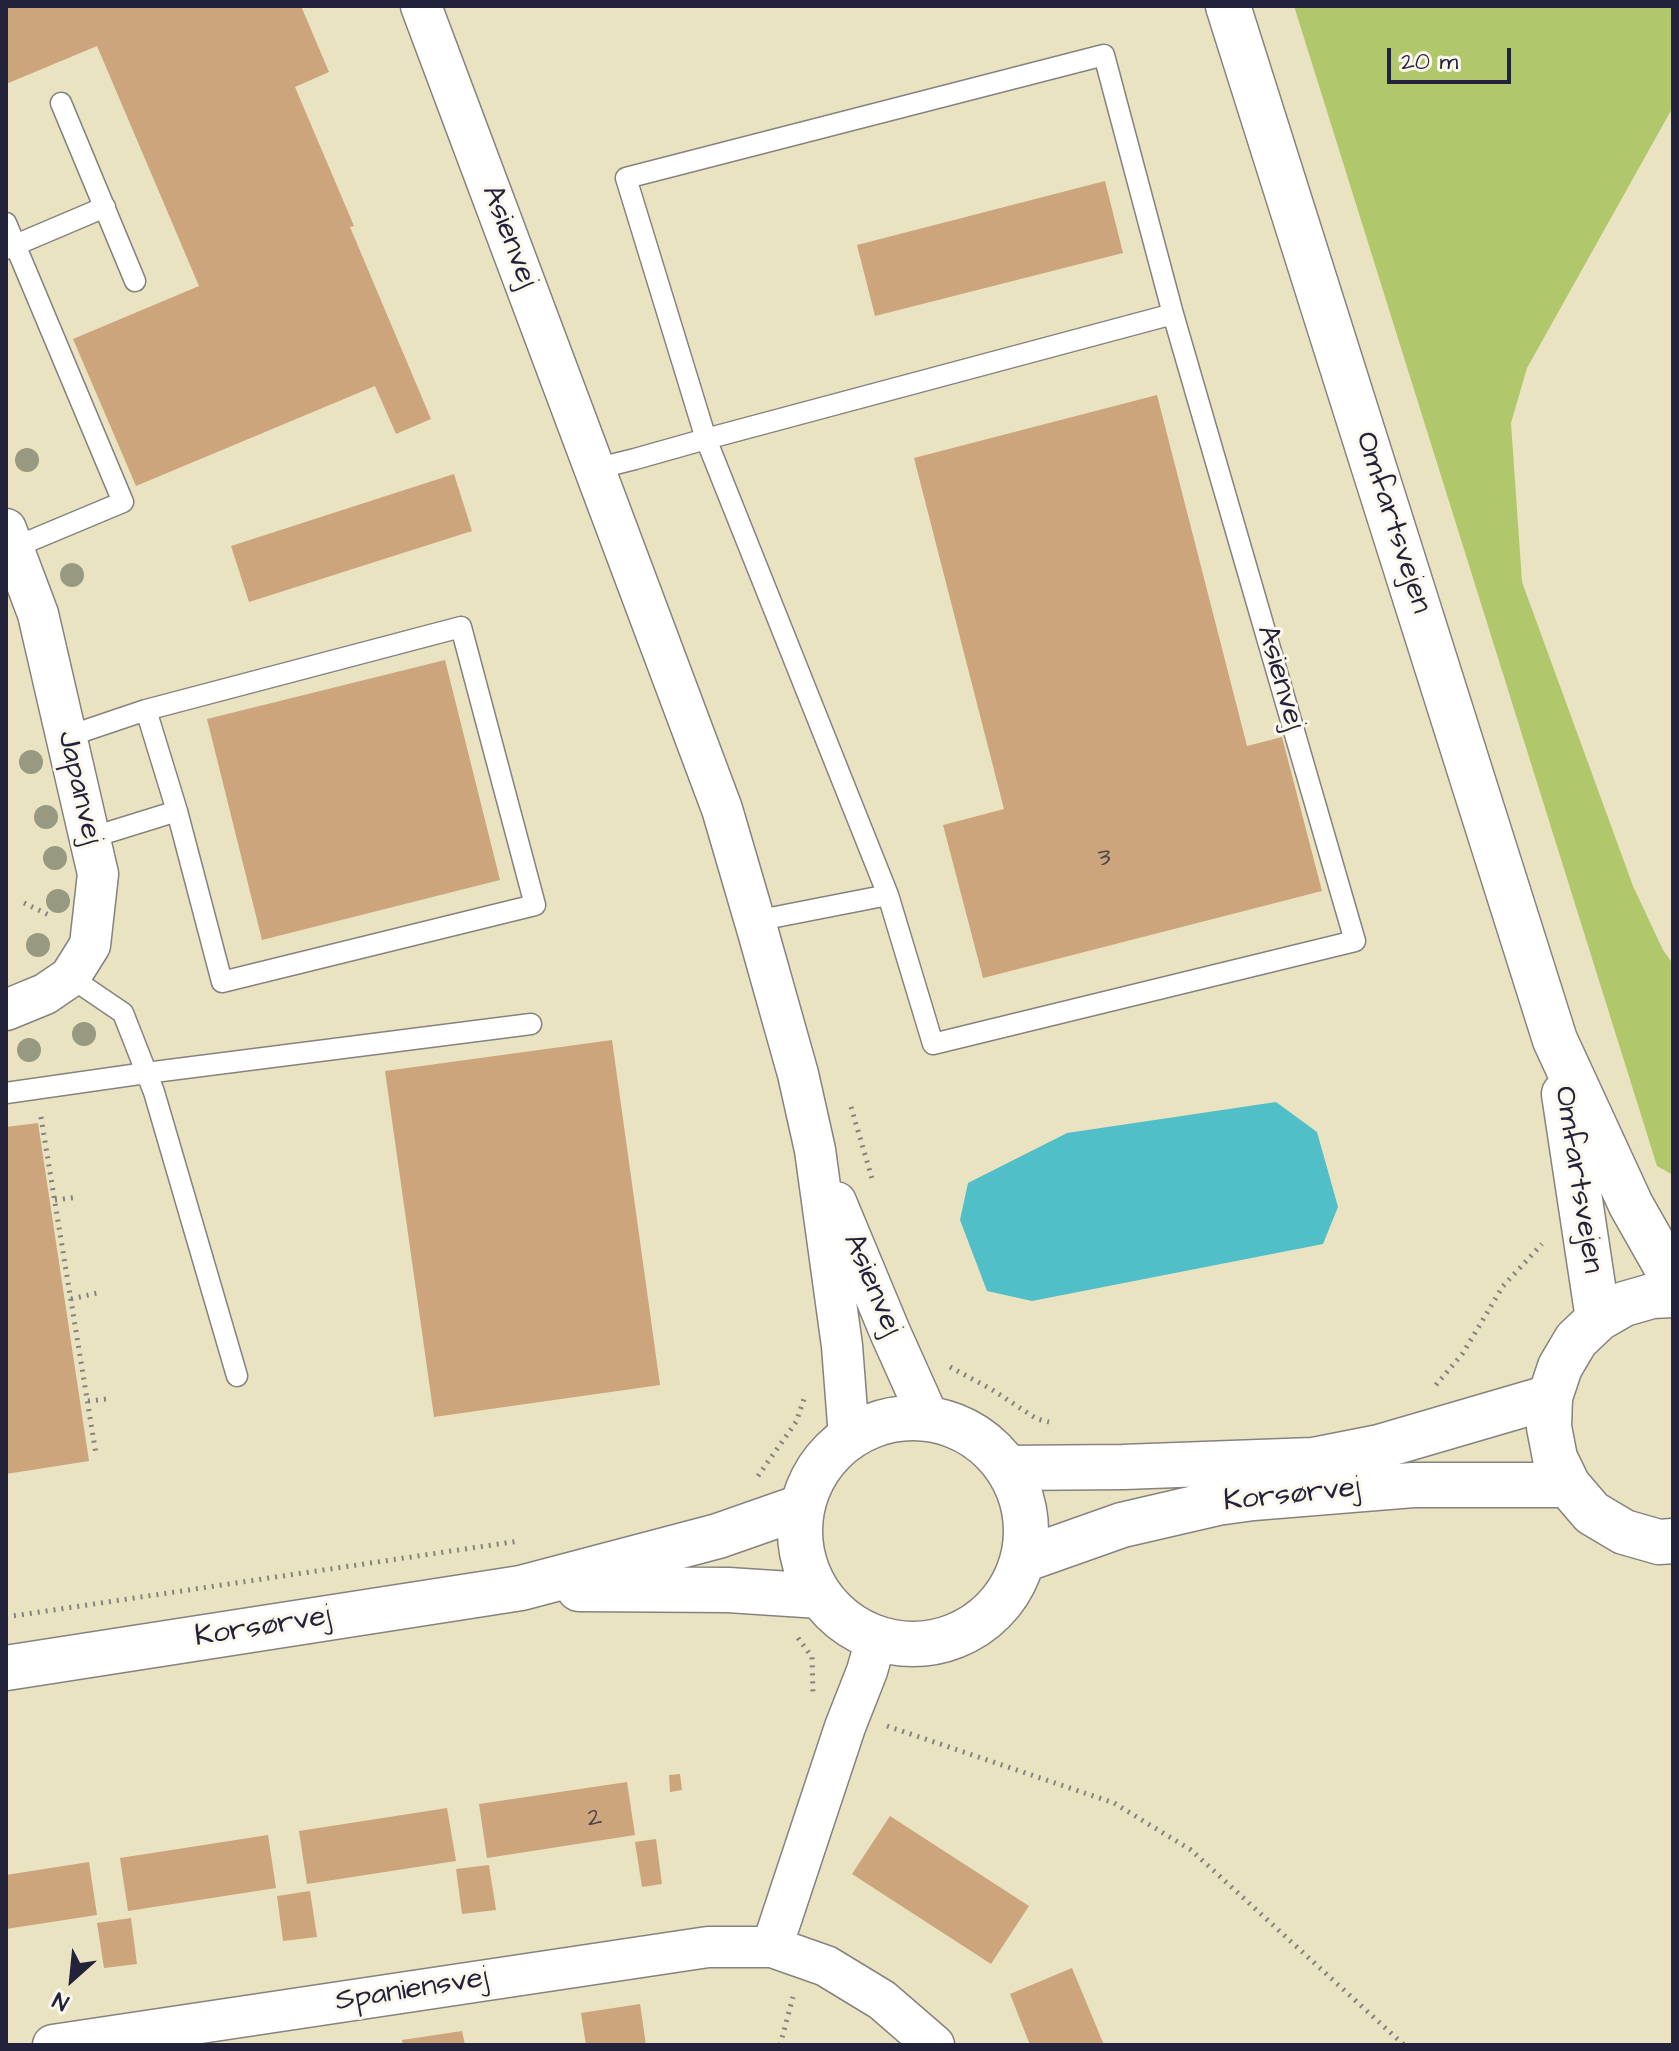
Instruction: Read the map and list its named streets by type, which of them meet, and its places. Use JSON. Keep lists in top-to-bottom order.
{
  "streets": {
    "main road": ["Omfartsvejen", "Korsørvej"],
    "street": ["Asienvej", "Japanvej", "Spaniensvej"]
  },
  "crossings": [
    ["Asienvej", "Korsørvej"]
  ],
  "house_numbers": ["3", "2"],
  "scale_bar": "20 m",
  "north": "bottom left"
}
